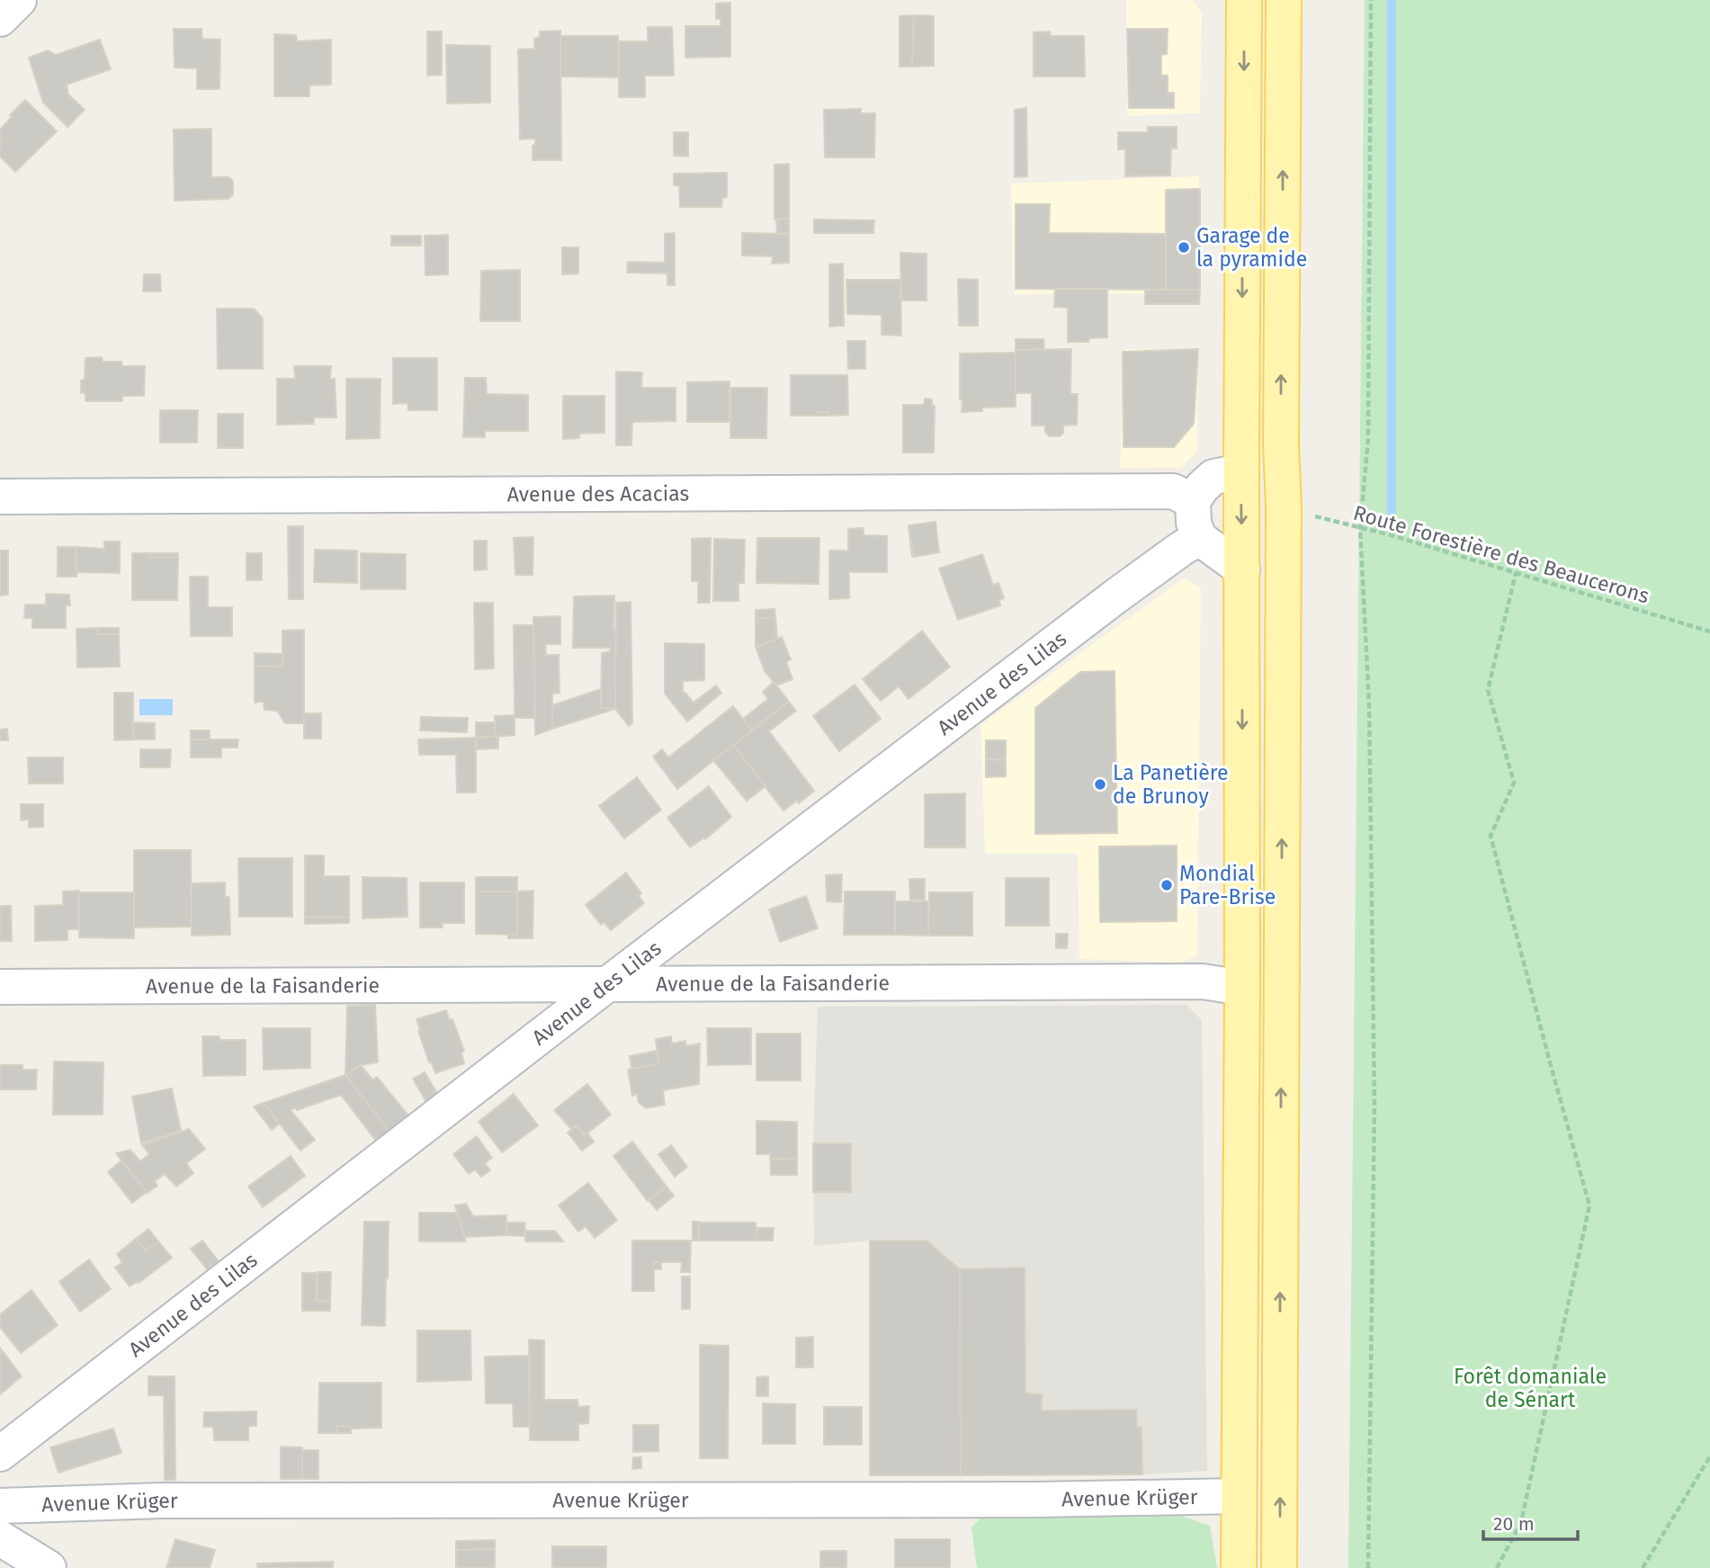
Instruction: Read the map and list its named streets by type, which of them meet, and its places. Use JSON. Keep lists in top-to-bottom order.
{
  "streets": {
    "street": [
      "Avenue des Acacias",
      "Avenue des Lilas",
      "Avenue de la Faisanderie",
      "Avenue Krüger"
    ],
    "path": ["Route Forestière des Beaucerons"]
  },
  "crossings": [
    ["Avenue des Lilas", "Avenue de la Faisanderie"]
  ],
  "parks": ["Forêt domaniale de Sénart"],
  "places": ["Garage de la pyramide", "La Panetière de Brunoy", "Mondial Pare-Brise"],
  "scale_bar": "20 m"
}
